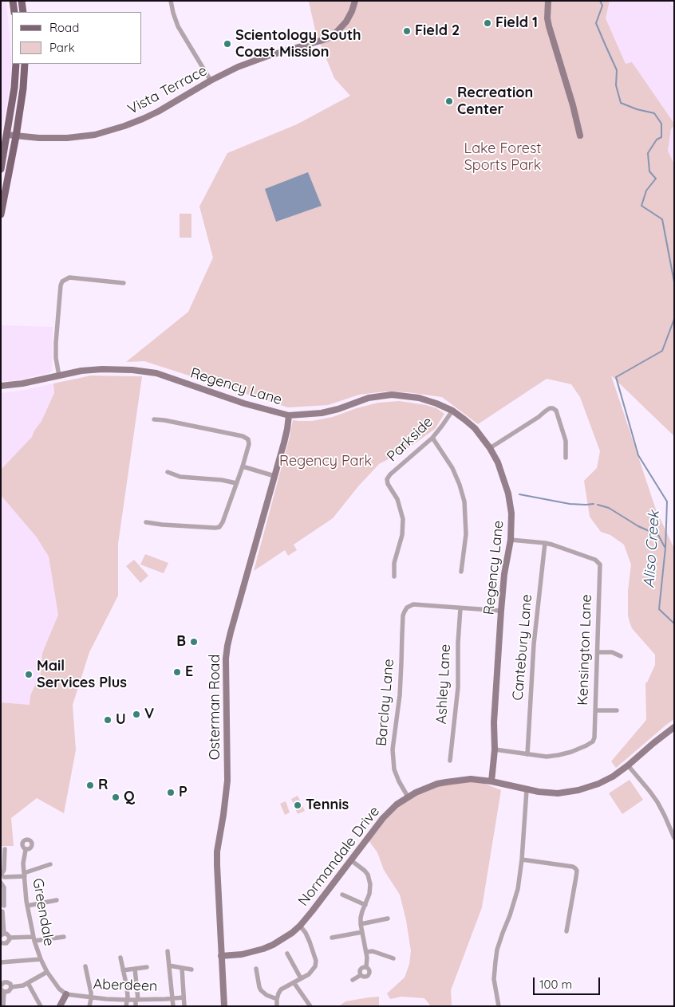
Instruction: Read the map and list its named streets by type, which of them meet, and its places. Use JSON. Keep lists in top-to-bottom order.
{
  "streets": {
    "street": [
      "Vista Terrace",
      "Regency Lane",
      "Parkside",
      "Cantebury Lane",
      "Kensington Lane",
      "Ashley Lane",
      "Barclay Lane",
      "Osterman Road",
      "Normandale Drive",
      "Greendale",
      "Aberdeen"
    ]
  },
  "crossings": [
    ["Regency Lane", "Parkside"],
    ["Regency Lane", "Osterman Road"],
    ["Regency Lane", "Normandale Drive"],
    ["Cantebury Lane", "Kensington Lane"],
    ["Ashley Lane", "Barclay Lane"],
    ["Barclay Lane", "Normandale Drive"],
    ["Osterman Road", "Normandale Drive"],
    ["Greendale", "Aberdeen"]
  ],
  "water": ["Aliso Creek"],
  "parks": ["Lake Forest Sports Park", "Regency Park"],
  "places": [
    "Field 1",
    "Field 2",
    "Scientology South Coast Mission",
    "Recreation Center",
    "B",
    "E",
    "Mail Services Plus",
    "V",
    "U",
    "R",
    "P",
    "Q",
    "Tennis"
  ],
  "legend": ["Road", "Park"],
  "scale_bar": "100 m"
}
